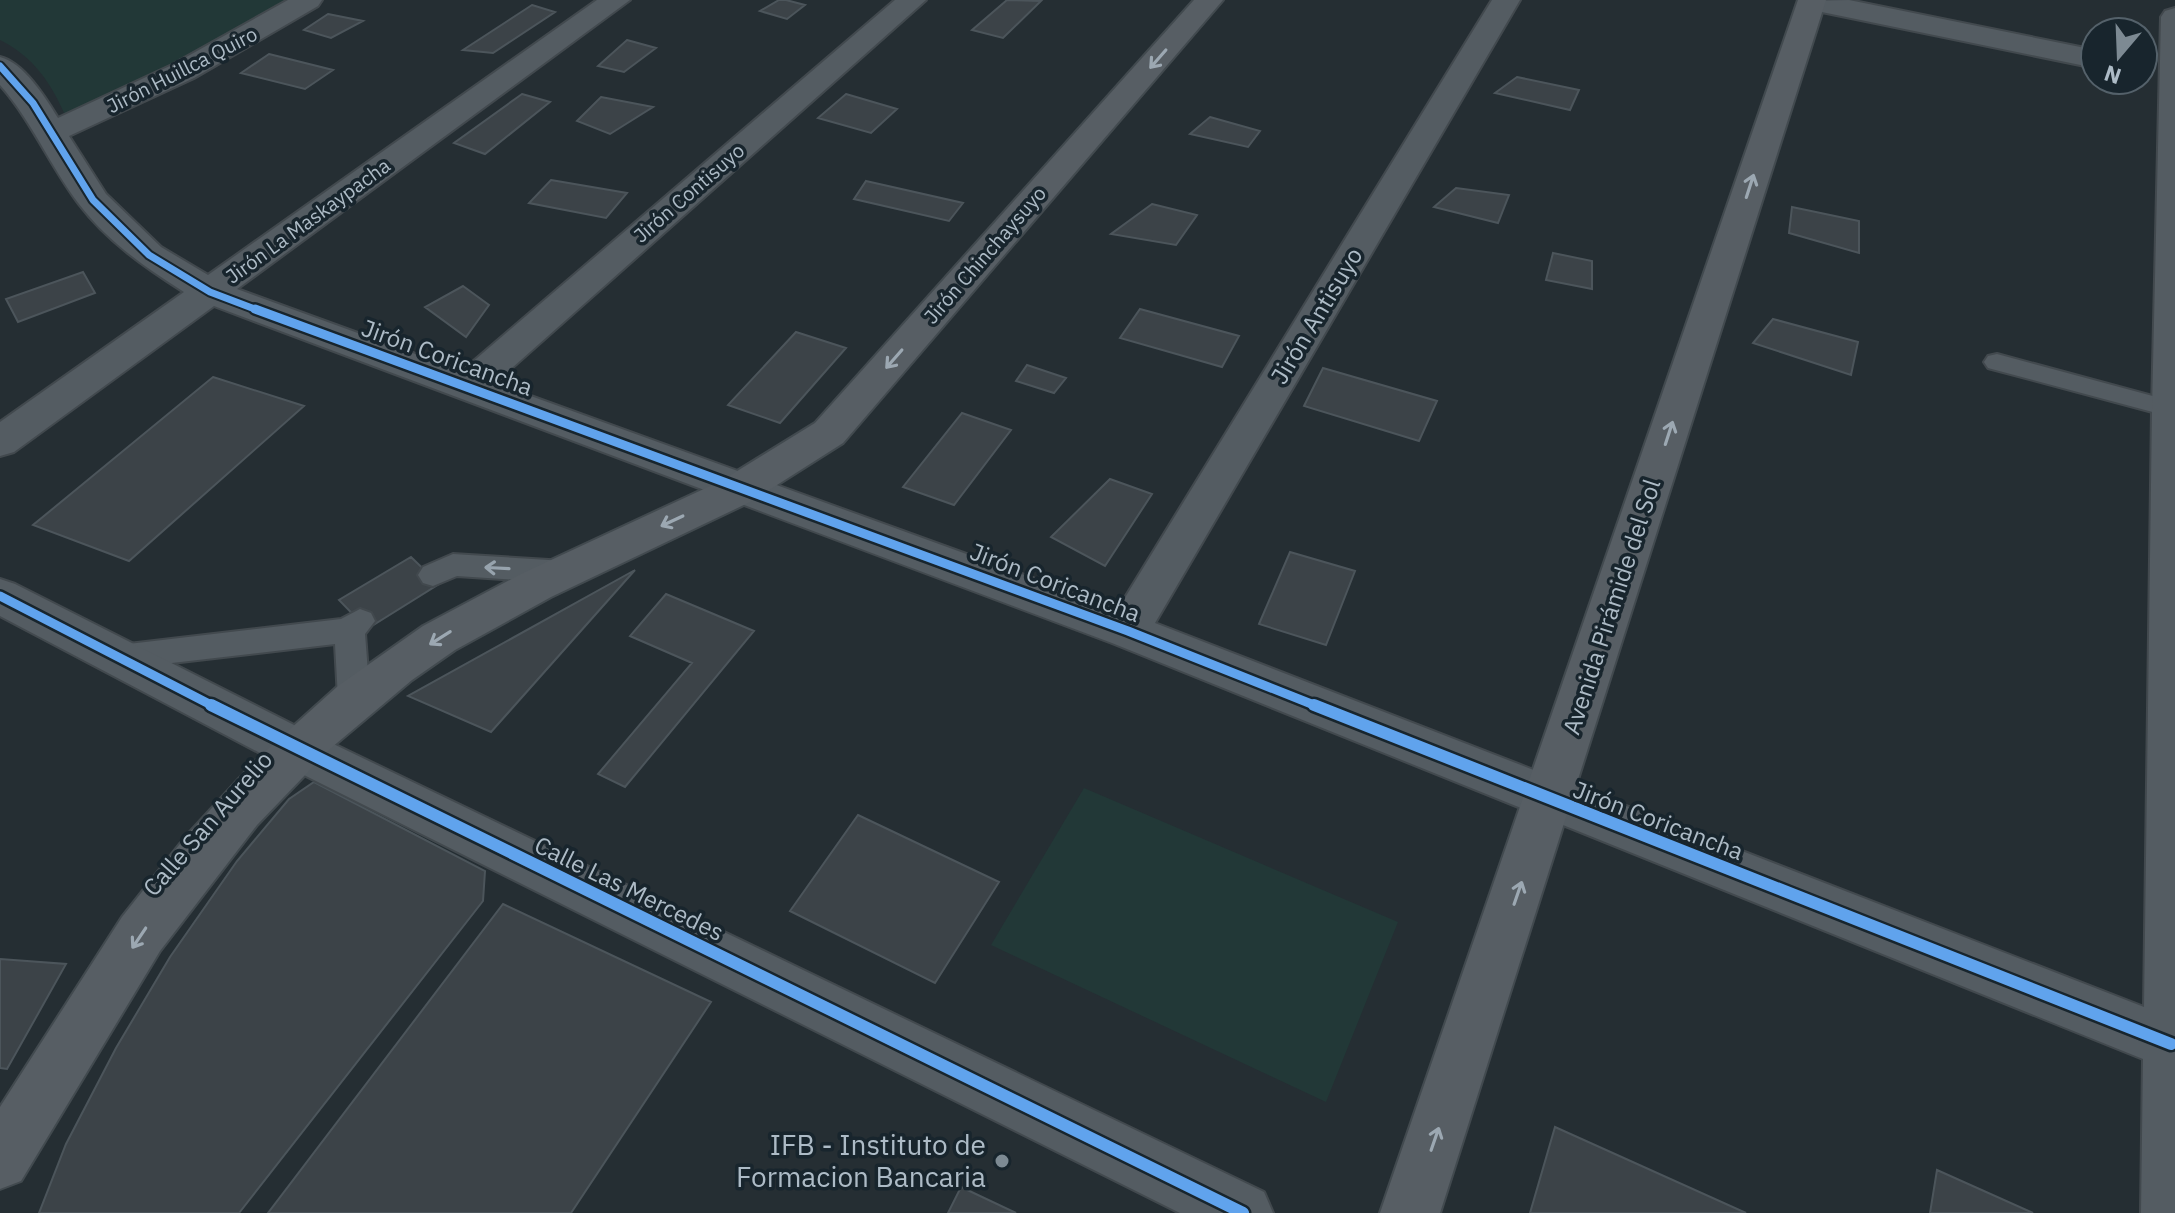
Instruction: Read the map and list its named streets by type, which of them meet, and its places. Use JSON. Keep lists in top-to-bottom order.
{
  "streets": {
    "main road": ["Jirón Chinchaysuyo", "Avenida Pirámide del Sol", "Calle San Aurelio"],
    "street": [
      "Jirón Huillca Quiro",
      "Jirón Contisuyo",
      "Jirón La Maskaypacha",
      "Jirón Antisuyo",
      "Jirón Coricancha",
      "Calle Las Mercedes"
    ]
  },
  "crossings": [
    ["Jirón Huillca Quiro", "Jirón Coricancha"],
    ["Jirón Contisuyo", "Jirón Coricancha"],
    ["Jirón La Maskaypacha", "Jirón Coricancha"],
    ["Jirón Chinchaysuyo", "Jirón Coricancha"],
    ["Jirón Chinchaysuyo", "Calle San Aurelio"],
    ["Jirón Antisuyo", "Jirón Coricancha"],
    ["Jirón Coricancha", "Avenida Pirámide del Sol"],
    ["Jirón Coricancha", "Calle San Aurelio"],
    ["Calle San Aurelio", "Calle Las Mercedes"]
  ],
  "one_way": ["Jirón Chinchaysuyo", "Avenida Pirámide del Sol", "Calle San Aurelio"],
  "places": ["IFB - Instituto de Formacion Bancaria"],
  "north": "bottom"
}
